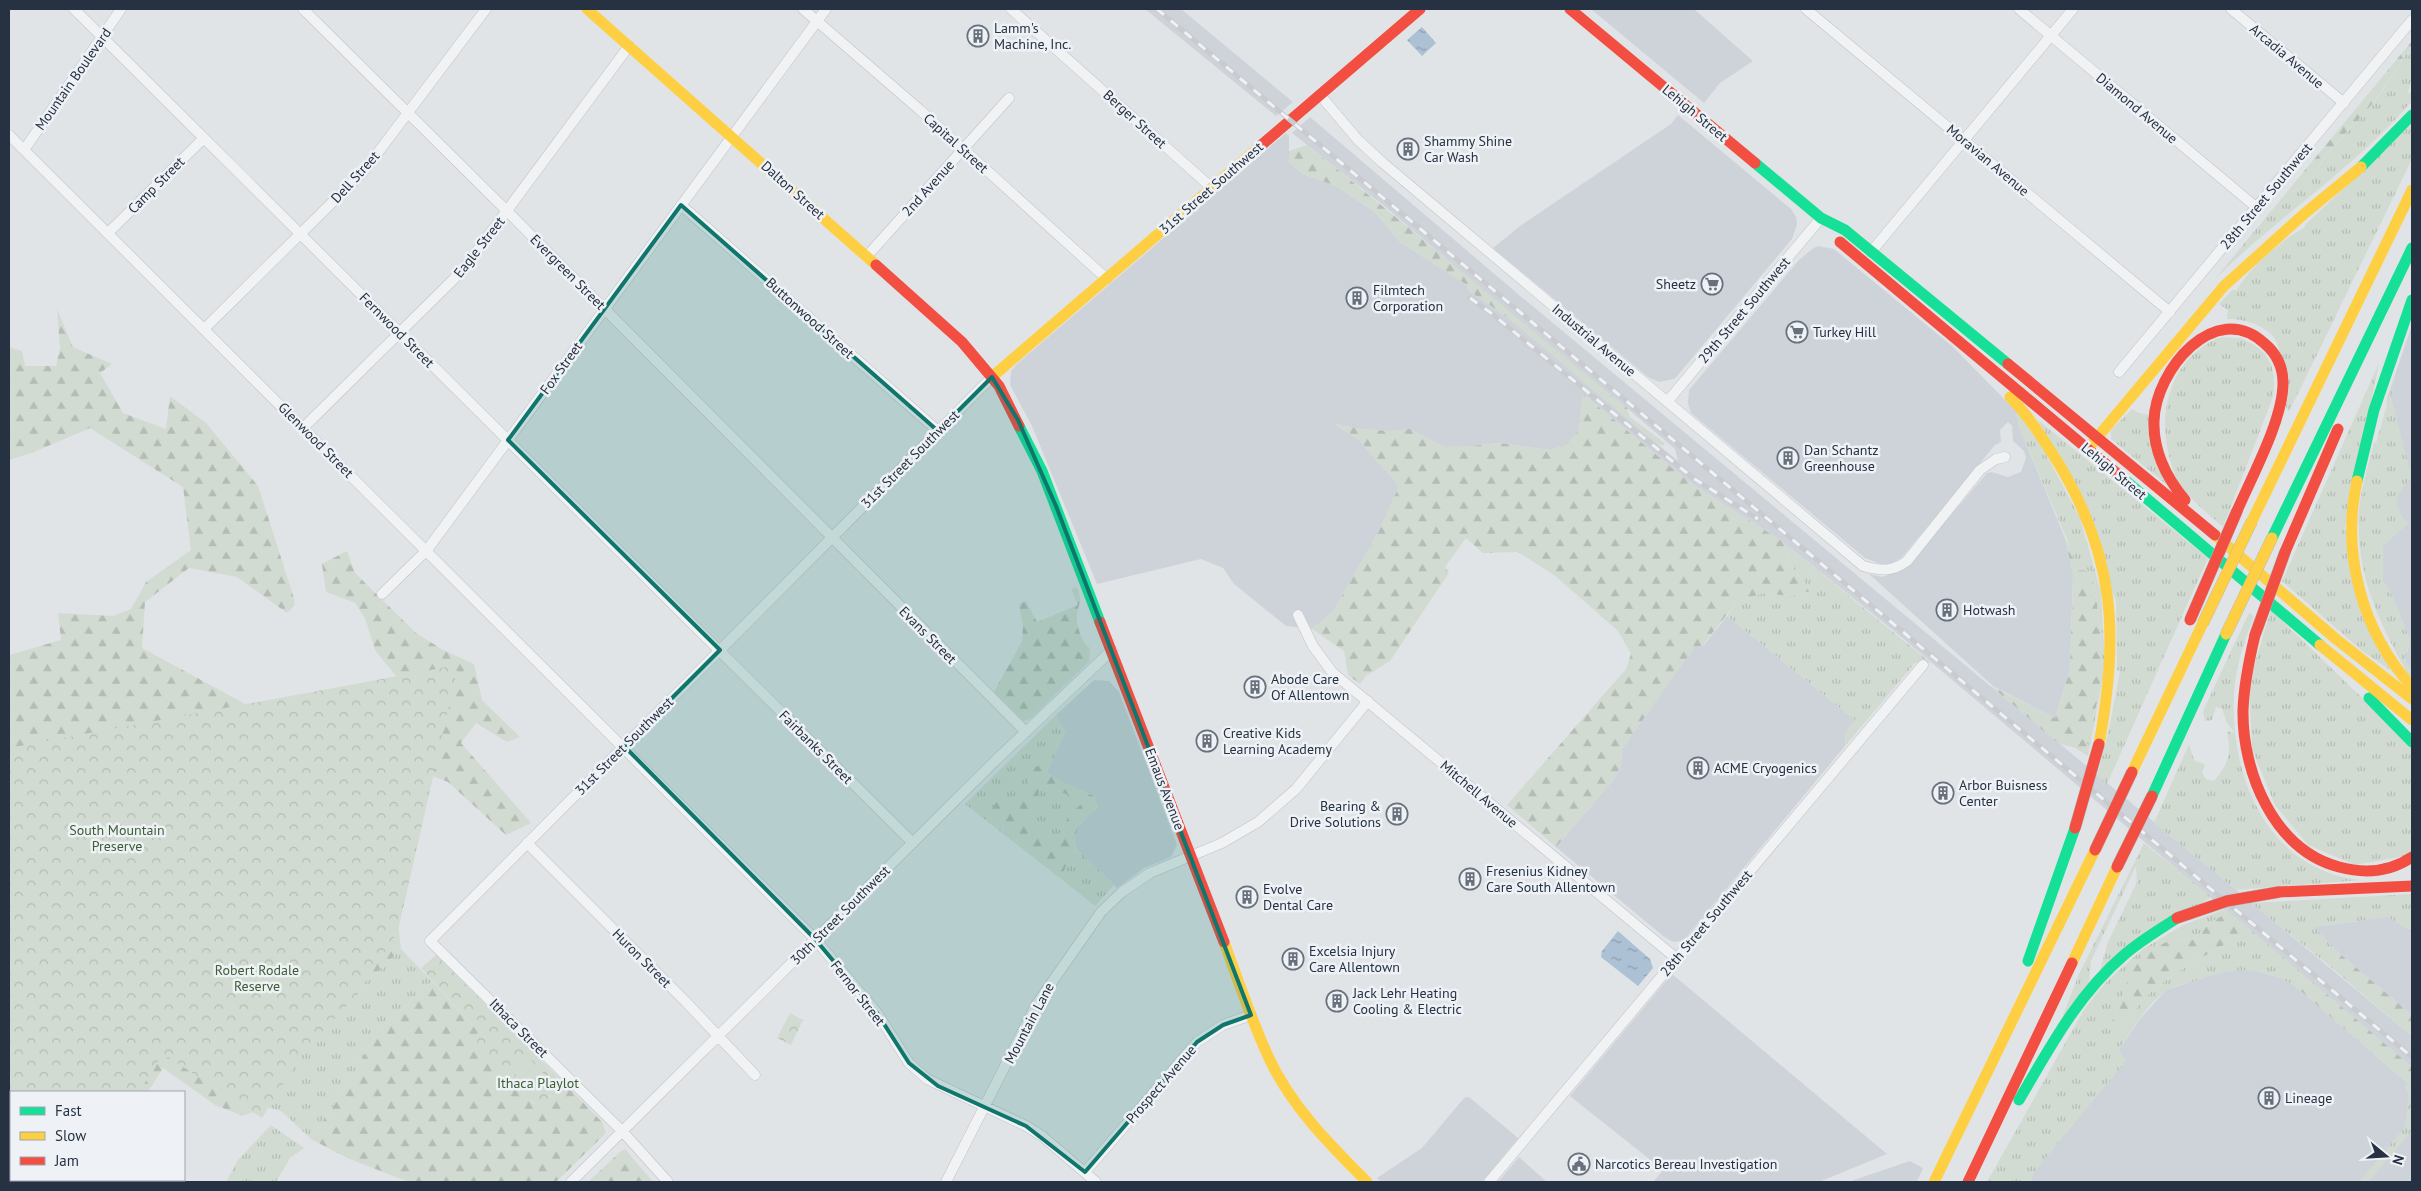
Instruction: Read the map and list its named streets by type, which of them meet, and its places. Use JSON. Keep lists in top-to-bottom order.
{
  "streets": {
    "main road": [
      "Lehigh Street",
      "31st Street Southwest",
      "Dalton Street",
      "Emaus Avenue"
    ],
    "street": [
      "Arcadia Avenue",
      "Mountain Boulevard",
      "Diamond Avenue",
      "Berger Street",
      "Capital Street",
      "Moravian Avenue",
      "Dell Street",
      "Camp Street",
      "2nd Avenue",
      "28th Street Southwest",
      "Eagle Street",
      "Evergreen Street",
      "29th Street Southwest",
      "Buttonwood Street",
      "Fernwood Street",
      "Industrial Avenue",
      "Fox Street",
      "Glenwood Street",
      "Evans Street",
      "Fairbanks Street",
      "Mitchell Avenue",
      "30th Street Southwest",
      "Huron Street",
      "Fernor Street",
      "Mountain Lane",
      "Ithaca Street",
      "Prospect Avenue"
    ]
  },
  "crossings": [
    ["Arcadia Avenue", "28th Street Southwest"],
    ["Mountain Boulevard", "Fernwood Street"],
    ["Mountain Boulevard", "Glenwood Street"],
    ["Diamond Avenue", "28th Street Southwest"],
    ["Lehigh Street", "29th Street Southwest"],
    ["Berger Street", "31st Street Southwest"],
    ["Capital Street", "2nd Avenue"],
    ["Capital Street", "31st Street Southwest"],
    ["Capital Street", "Fox Street"],
    ["Moravian Avenue", "28th Street Southwest"],
    ["Dell Street", "Evergreen Street"],
    ["Dell Street", "Fernwood Street"],
    ["Dell Street", "Glenwood Street"],
    ["Camp Street", "Fernwood Street"],
    ["Camp Street", "Glenwood Street"],
    ["2nd Avenue", "Dalton Street"],
    ["31st Street Southwest", "Dalton Street"],
    ["31st Street Southwest", "Evergreen Street"],
    ["31st Street Southwest", "Buttonwood Street"],
    ["31st Street Southwest", "Fernwood Street"],
    ["31st Street Southwest", "Industrial Avenue"],
    ["31st Street Southwest", "Glenwood Street"],
    ["31st Street Southwest", "Evans Street"],
    ["31st Street Southwest", "Fairbanks Street"],
    ["31st Street Southwest", "Emaus Avenue"],
    ["31st Street Southwest", "Huron Street"],
    ["31st Street Southwest", "Fernor Street"],
    ["31st Street Southwest", "Ithaca Street"],
    ["Dalton Street", "Eagle Street"],
    ["Dalton Street", "Fox Street"],
    ["Dalton Street", "Emaus Avenue"],
    ["28th Street Southwest", "Mitchell Avenue"],
    ["Eagle Street", "Evergreen Street"],
    ["Eagle Street", "Fernwood Street"],
    ["Eagle Street", "Glenwood Street"],
    ["Evergreen Street", "Fox Street"],
    ["Evergreen Street", "Evans Street"],
    ["29th Street Southwest", "Industrial Avenue"],
    ["Buttonwood Street", "Fox Street"],
    ["Fernwood Street", "Fox Street"],
    ["Fernwood Street", "Fairbanks Street"],
    ["Fox Street", "Glenwood Street"],
    ["Glenwood Street", "Fernor Street"],
    ["Evans Street", "30th Street Southwest"],
    ["Fairbanks Street", "30th Street Southwest"],
    ["Emaus Avenue", "30th Street Southwest"],
    ["Emaus Avenue", "Mountain Lane"],
    ["Emaus Avenue", "Prospect Avenue"],
    ["30th Street Southwest", "Huron Street"],
    ["30th Street Southwest", "Fernor Street"],
    ["30th Street Southwest", "Ithaca Street"],
    ["Fernor Street", "Mountain Lane"],
    ["Fernor Street", "Prospect Avenue"]
  ],
  "parks": ["South Mountain Preserve", "Robert Rodale Reserve", "Ithaca Playlot"],
  "places": {
    "building": [
      "Lamm's Machine, Inc.",
      "Shammy Shine Car Wash",
      "Filmtech Corporation",
      "Dan Schantz Greenhouse",
      "Hotwash",
      "Abode Care Of Allentown",
      "Creative Kids Learning Academy",
      "ACME Cryogenics",
      "Arbor Buisness Center",
      "Bearing & Drive Solutions",
      "Fresenius Kidney Care South Allentown",
      "Evolve Dental Care",
      "Excelsia Injury Care Allentown",
      "Jack Lehr Heating Cooling & Electric",
      "Lineage"
    ],
    "supermarket": ["Sheetz", "Turkey Hill"],
    "public building": ["Narcotics Bereau Investigation"]
  },
  "legend": ["Fast", "Slow", "Jam"],
  "north": "right"
}
